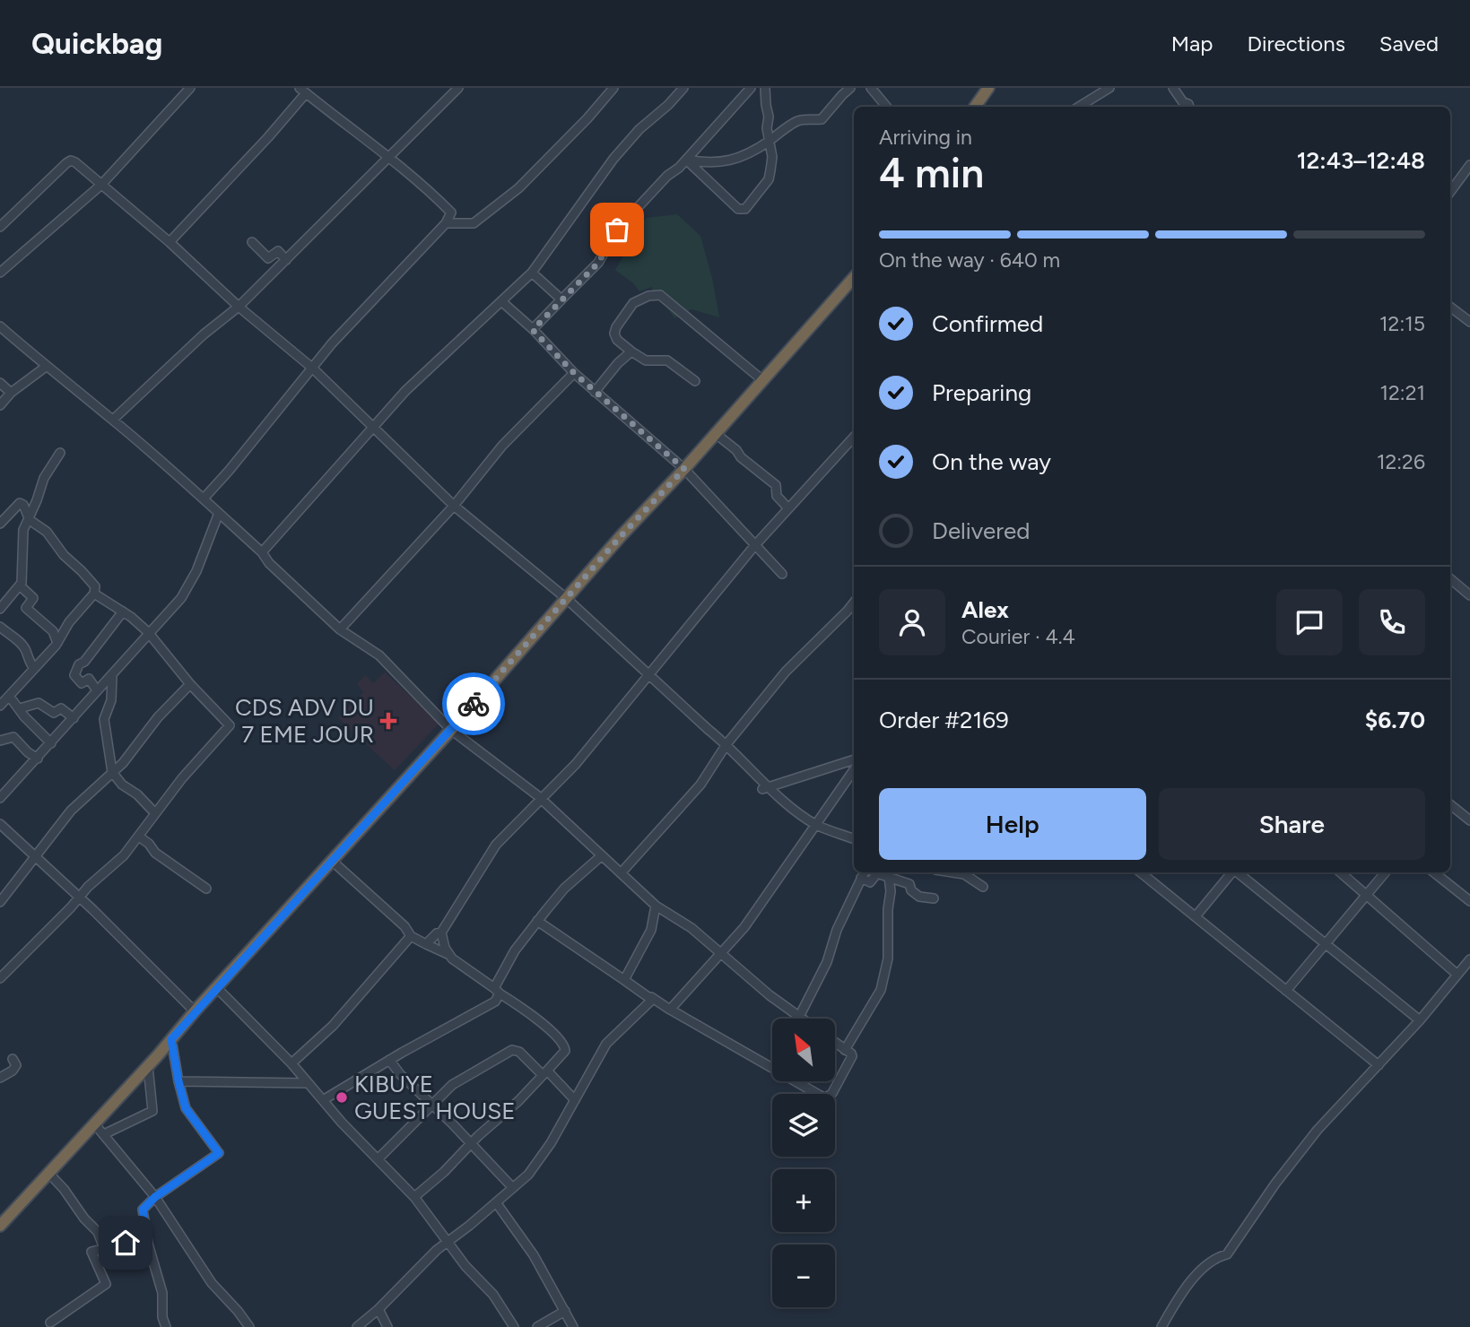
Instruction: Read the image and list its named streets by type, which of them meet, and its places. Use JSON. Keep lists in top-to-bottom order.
{
  "places": {
    "health": ["CDS ADV DU 7 EME JOUR"],
    "other": ["KIBUYE GUEST HOUSE"]
  },
  "north": "top left",
  "page": {
    "header": "Quickbag",
    "nav": ["Map", "Directions", "Saved"],
    "heading": ["4 min", "Arriving in", "12:43–12:48"],
    "panel": [
      "Alex",
      "Courier · 4.4",
      "Order #2169",
      "$6.70"
    ],
    "bar": "On the way · 640 m",
    "list": [
      ["Confirmed", "12:15"],
      ["Preparing", "12:21"],
      ["On the way", "12:26"],
      "Delivered"
    ],
    "buttons": ["Help", "Share"],
    "map_buttons": ["+", "−"]
  }
}
